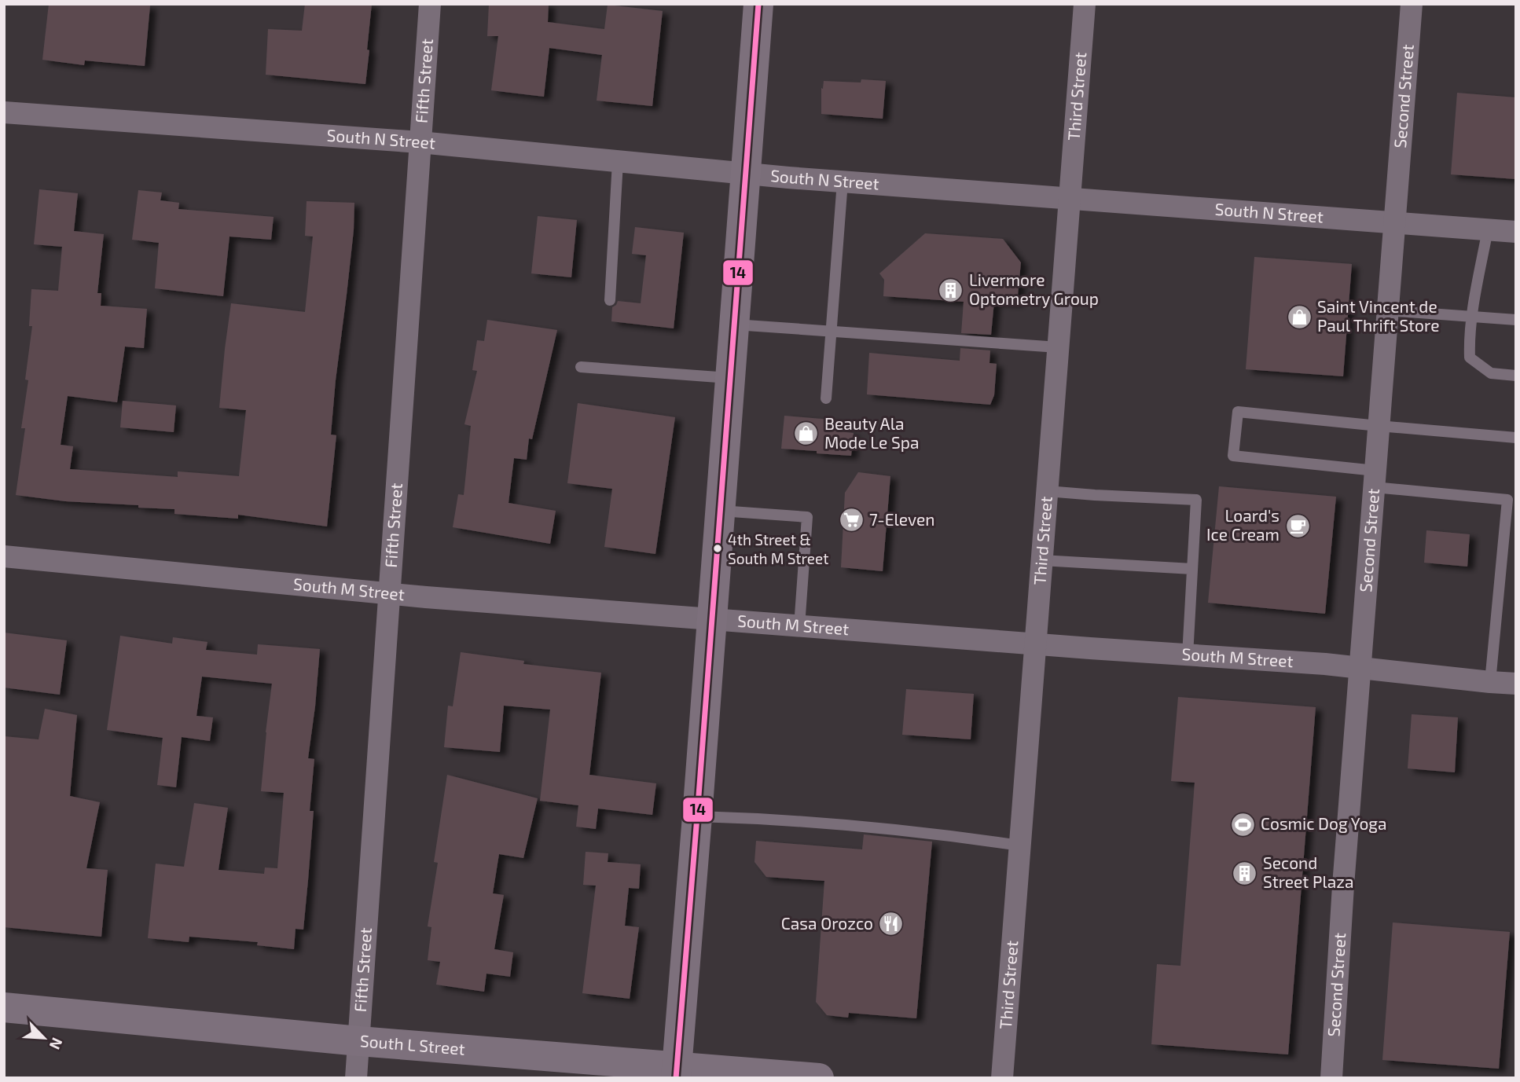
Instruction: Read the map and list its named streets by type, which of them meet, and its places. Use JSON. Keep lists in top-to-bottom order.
{
  "streets": {
    "main road": ["South L Street"],
    "street": [
      "Fifth Street",
      "Third Street",
      "Second Street",
      "South N Street",
      "South M Street"
    ]
  },
  "crossings": [
    ["Fifth Street", "South N Street"],
    ["Fifth Street", "South M Street"],
    ["Fifth Street", "South L Street"],
    ["Third Street", "South N Street"],
    ["Third Street", "South M Street"],
    ["Second Street", "South N Street"],
    ["Second Street", "South M Street"]
  ],
  "places": {
    "building": ["Livermore Optometry Group", "Second Street Plaza"],
    "shop": ["Saint Vincent de Paul Thrift Store", "Beauty Ala Mode Le Spa"],
    "supermarket": ["7-Eleven"],
    "cafe": ["Loard's Ice Cream"],
    "other": ["4th Street & South M Street"],
    "sports": ["Cosmic Dog Yoga"],
    "restaurant": ["Casa Orozco"]
  },
  "lines": ["transit line 14"],
  "north": "bottom right"
}
